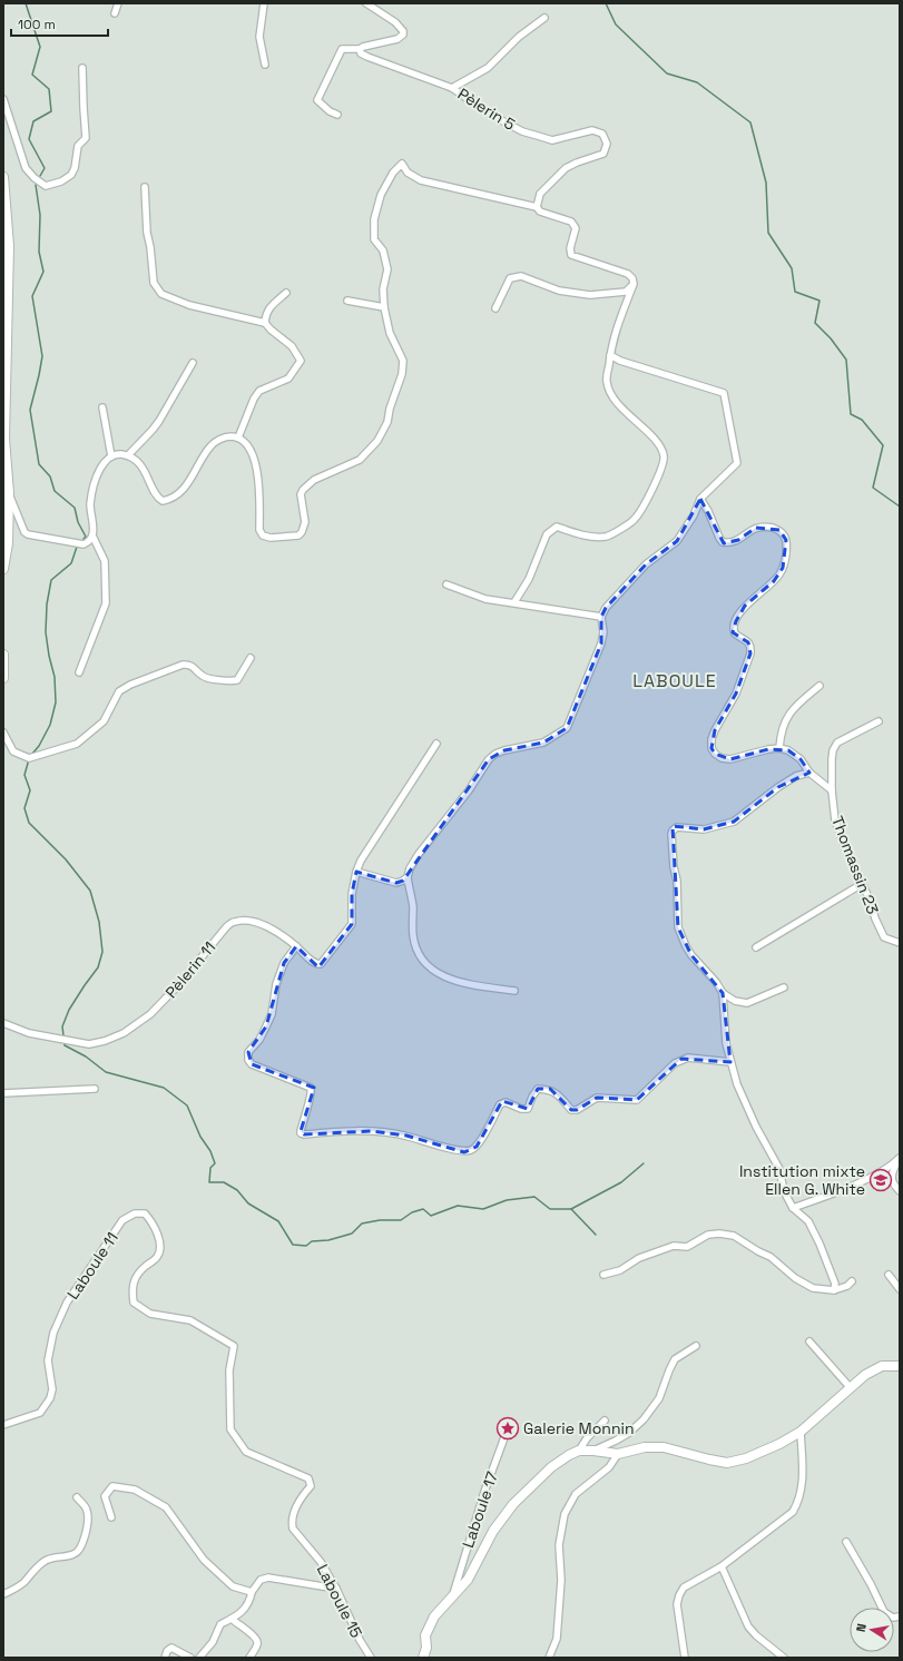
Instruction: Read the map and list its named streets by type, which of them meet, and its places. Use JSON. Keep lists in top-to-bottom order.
{
  "streets": {
    "street": [
      "Pèlerin 5",
      "Thomassin 23",
      "Pèlerin 11",
      "Laboule 11",
      "Laboule 17",
      "Laboule 15"
    ]
  },
  "crossings": [
    ["Laboule 11", "Laboule 15"]
  ],
  "districts": ["LABOULE"],
  "places": {
    "school or university": ["Institution mixte Ellen G. White"],
    "place": ["Galerie Monnin"]
  },
  "scale_bar": "100 m",
  "north": "left"
}
